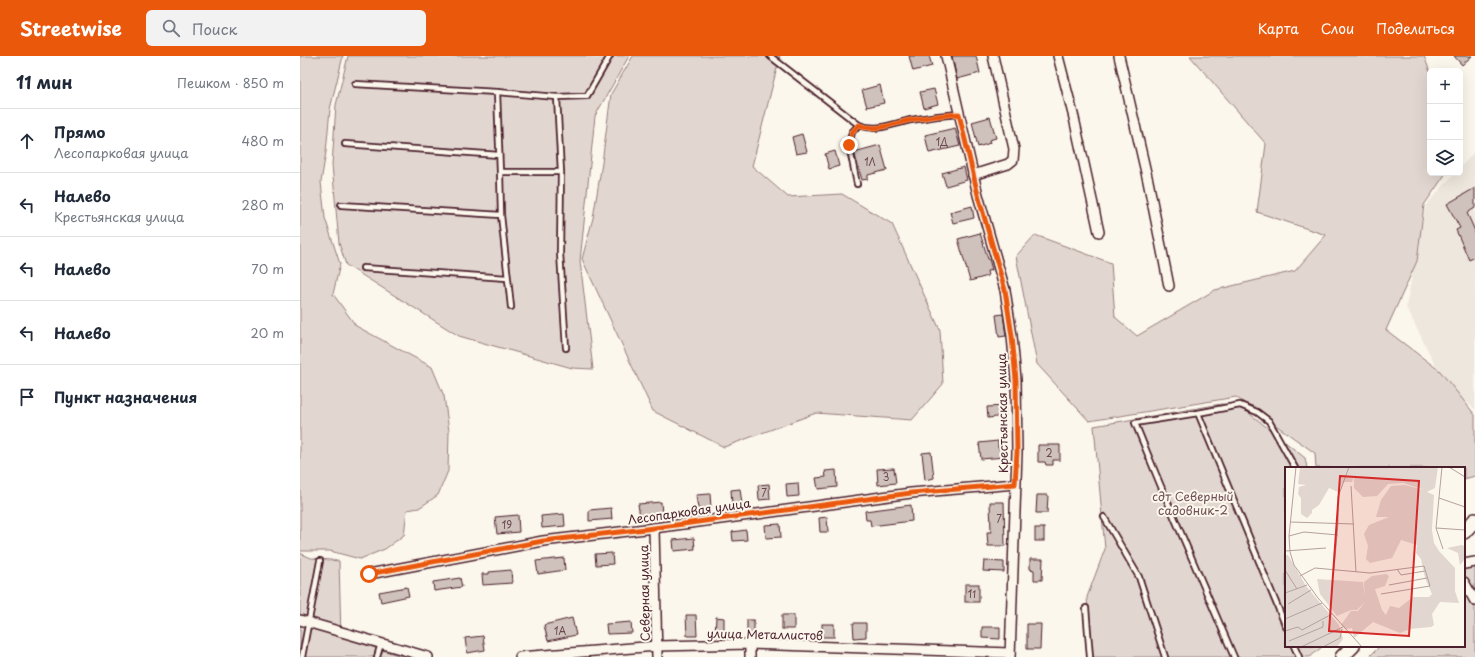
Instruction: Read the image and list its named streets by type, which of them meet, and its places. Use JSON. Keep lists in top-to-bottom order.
{
  "streets": {
    "street": [
      "Крестьянская улица",
      "Лесопарковая улица",
      "Северная улица",
      "улица Металлистов"
    ]
  },
  "crossings": [
    ["Крестьянская улица", "Лесопарковая улица"],
    ["Крестьянская улица", "улица Металлистов"],
    ["Лесопарковая улица", "Северная улица"],
    ["Северная улица", "улица Металлистов"]
  ],
  "parks": ["сдт Северный садовник-2"],
  "house_numbers": [
    "1Д",
    "1Л",
    "2",
    "3",
    "7",
    "7",
    "19",
    "11",
    "1А"
  ],
  "page": {
    "header": "Streetwise",
    "search": "Поиск",
    "nav": ["Карта", "Слои", "Поделиться"],
    "heading": ["11 мин", "Пешком · 850 m"],
    "map_buttons": ["+", "−"],
    "list": [
      ["Прямо", "Лесопарковая улица", "480 m"],
      ["Налево", "Крестьянская улица", "280 m"],
      ["Налево", "70 m"],
      ["Налево", "20 m"],
      "Пункт назначения"
    ]
  }
}
